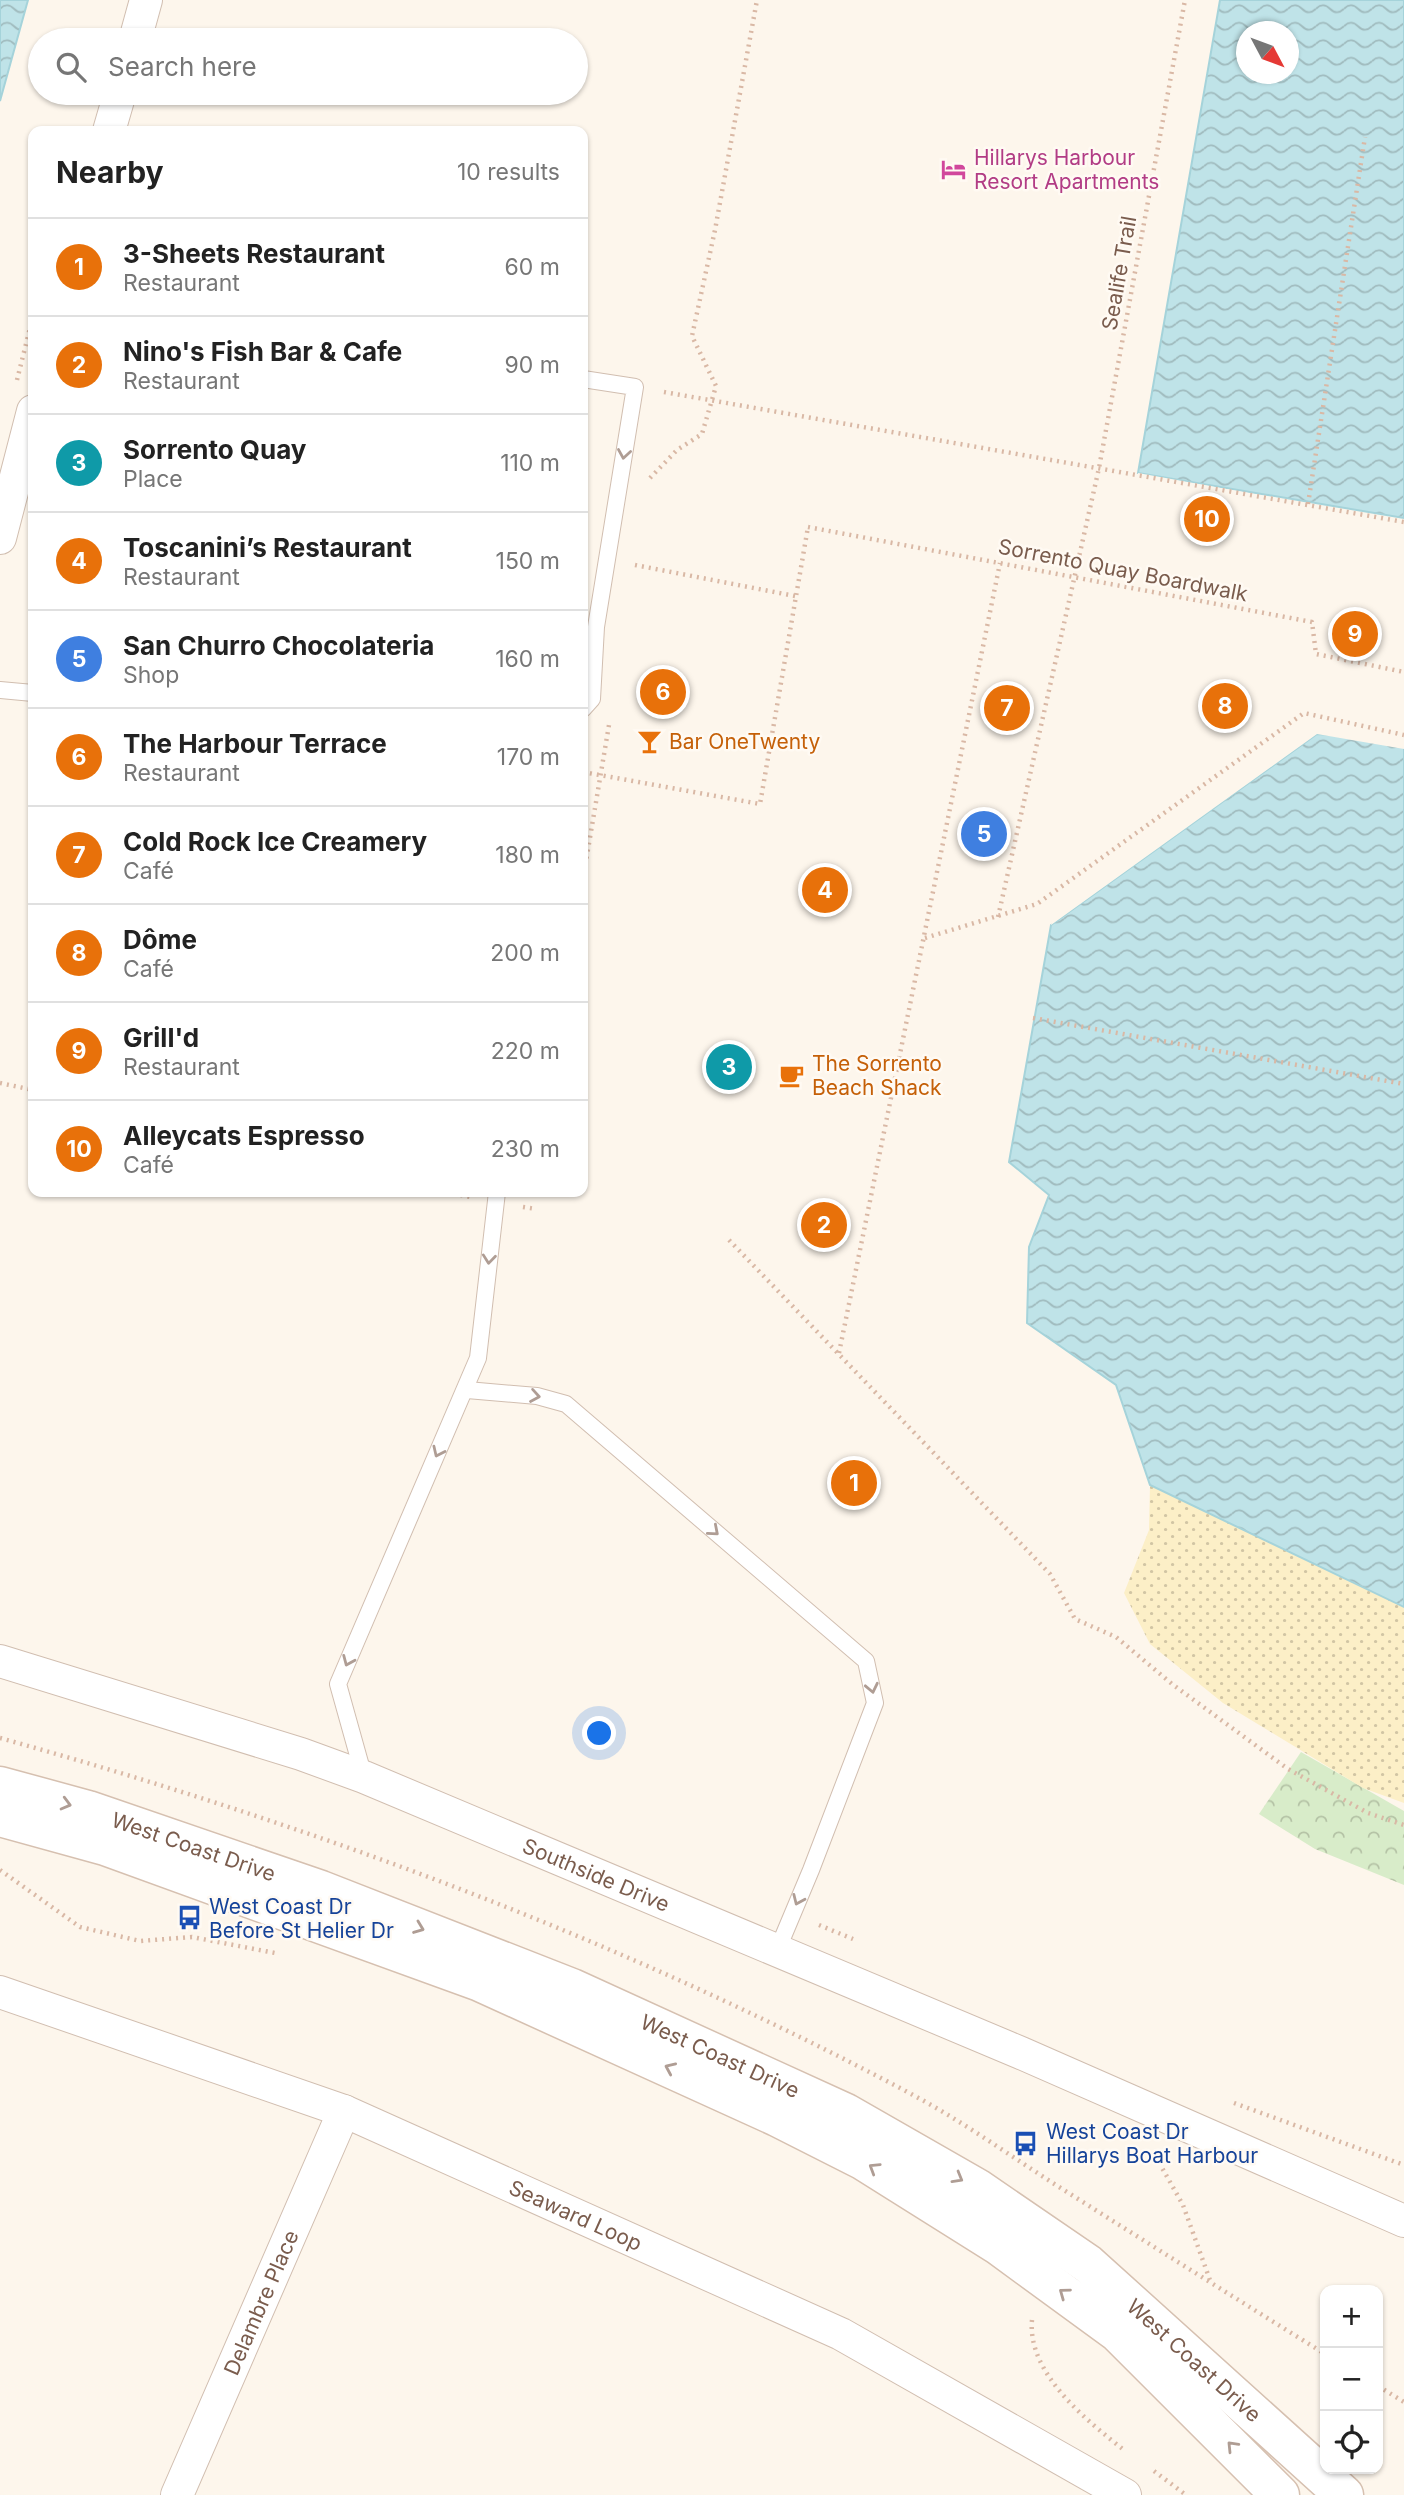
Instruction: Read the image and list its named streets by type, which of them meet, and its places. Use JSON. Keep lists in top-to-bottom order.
{
  "streets": {
    "main road": ["West Coast Drive"],
    "street": ["Southside Drive", "Seaward Loop", "Delambre Place"],
    "path": ["Sealife Trail", "Sorrento Quay Boardwalk"]
  },
  "crossings": [
    ["Seaward Loop", "Delambre Place"]
  ],
  "places": {
    "hotel": ["Hillarys Harbour Resort Apartments"],
    "bar": ["Bar OneTwenty"],
    "cafe": ["The Sorrento Beach Shack"],
    "bus stop": ["West Coast Dr Before St Helier Dr", "West Coast Dr Hillarys Boat Harbour"]
  },
  "north": "bottom right",
  "page": {
    "search": "Search here",
    "heading": ["Nearby", "10 results"],
    "list": [
      {
        "mark": "1",
        "name": "3-Sheets Restaurant",
        "note": "Restaurant",
        "value": "60 m"
      },
      {
        "mark": "2",
        "name": "Nino's Fish Bar & Cafe",
        "note": "Restaurant",
        "value": "90 m"
      },
      {
        "mark": "3",
        "name": "Sorrento Quay",
        "note": "Place",
        "value": "110 m"
      },
      {
        "mark": "4",
        "name": "Toscanini’s Restaurant",
        "note": "Restaurant",
        "value": "150 m"
      },
      {
        "mark": "5",
        "name": "San Churro Chocolateria",
        "note": "Shop",
        "value": "160 m"
      },
      {
        "mark": "6",
        "name": "The Harbour Terrace",
        "note": "Restaurant",
        "value": "170 m"
      },
      {
        "mark": "7",
        "name": "Cold Rock Ice Creamery",
        "note": "Café",
        "value": "180 m"
      },
      {
        "mark": "8",
        "name": "Dôme",
        "note": "Café",
        "value": "200 m"
      },
      {
        "mark": "9",
        "name": "Grill'd",
        "note": "Restaurant",
        "value": "220 m"
      },
      {
        "mark": "10",
        "name": "Alleycats Espresso",
        "note": "Café",
        "value": "230 m"
      }
    ],
    "pins": [
      "10",
      "9",
      "6",
      "8",
      "7",
      "5",
      "4",
      "3",
      "2",
      "1"
    ],
    "map_buttons": ["+", "−"]
  }
}
